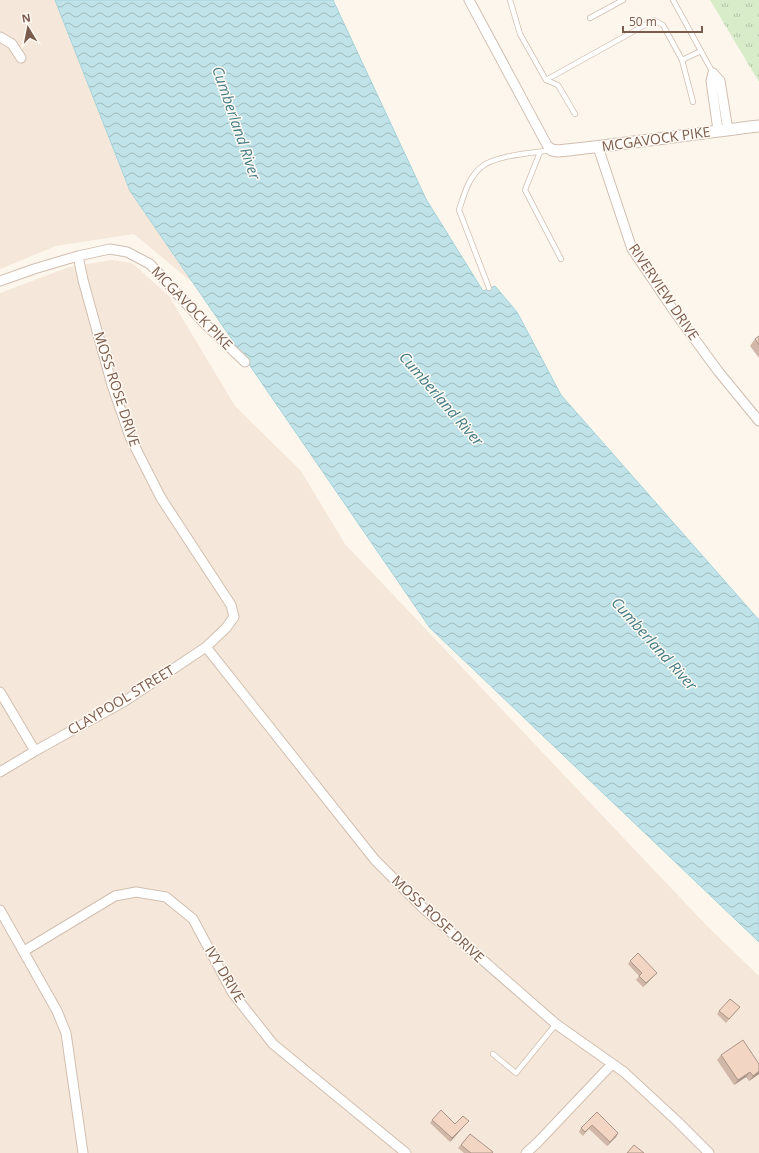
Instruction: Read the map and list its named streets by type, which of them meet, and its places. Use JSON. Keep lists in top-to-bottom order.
{
  "streets": {
    "street": [
      "MCGAVOCK PIKE",
      "RIVERVIEW DRIVE",
      "MOSS ROSE DRIVE",
      "CLAYPOOL STREET",
      "IVY DRIVE"
    ]
  },
  "crossings": [
    ["MCGAVOCK PIKE", "RIVERVIEW DRIVE"],
    ["MCGAVOCK PIKE", "MOSS ROSE DRIVE"],
    ["MOSS ROSE DRIVE", "CLAYPOOL STREET"]
  ],
  "water": ["Cumberland River"],
  "scale_bar": "50 m",
  "north": "top"
}
